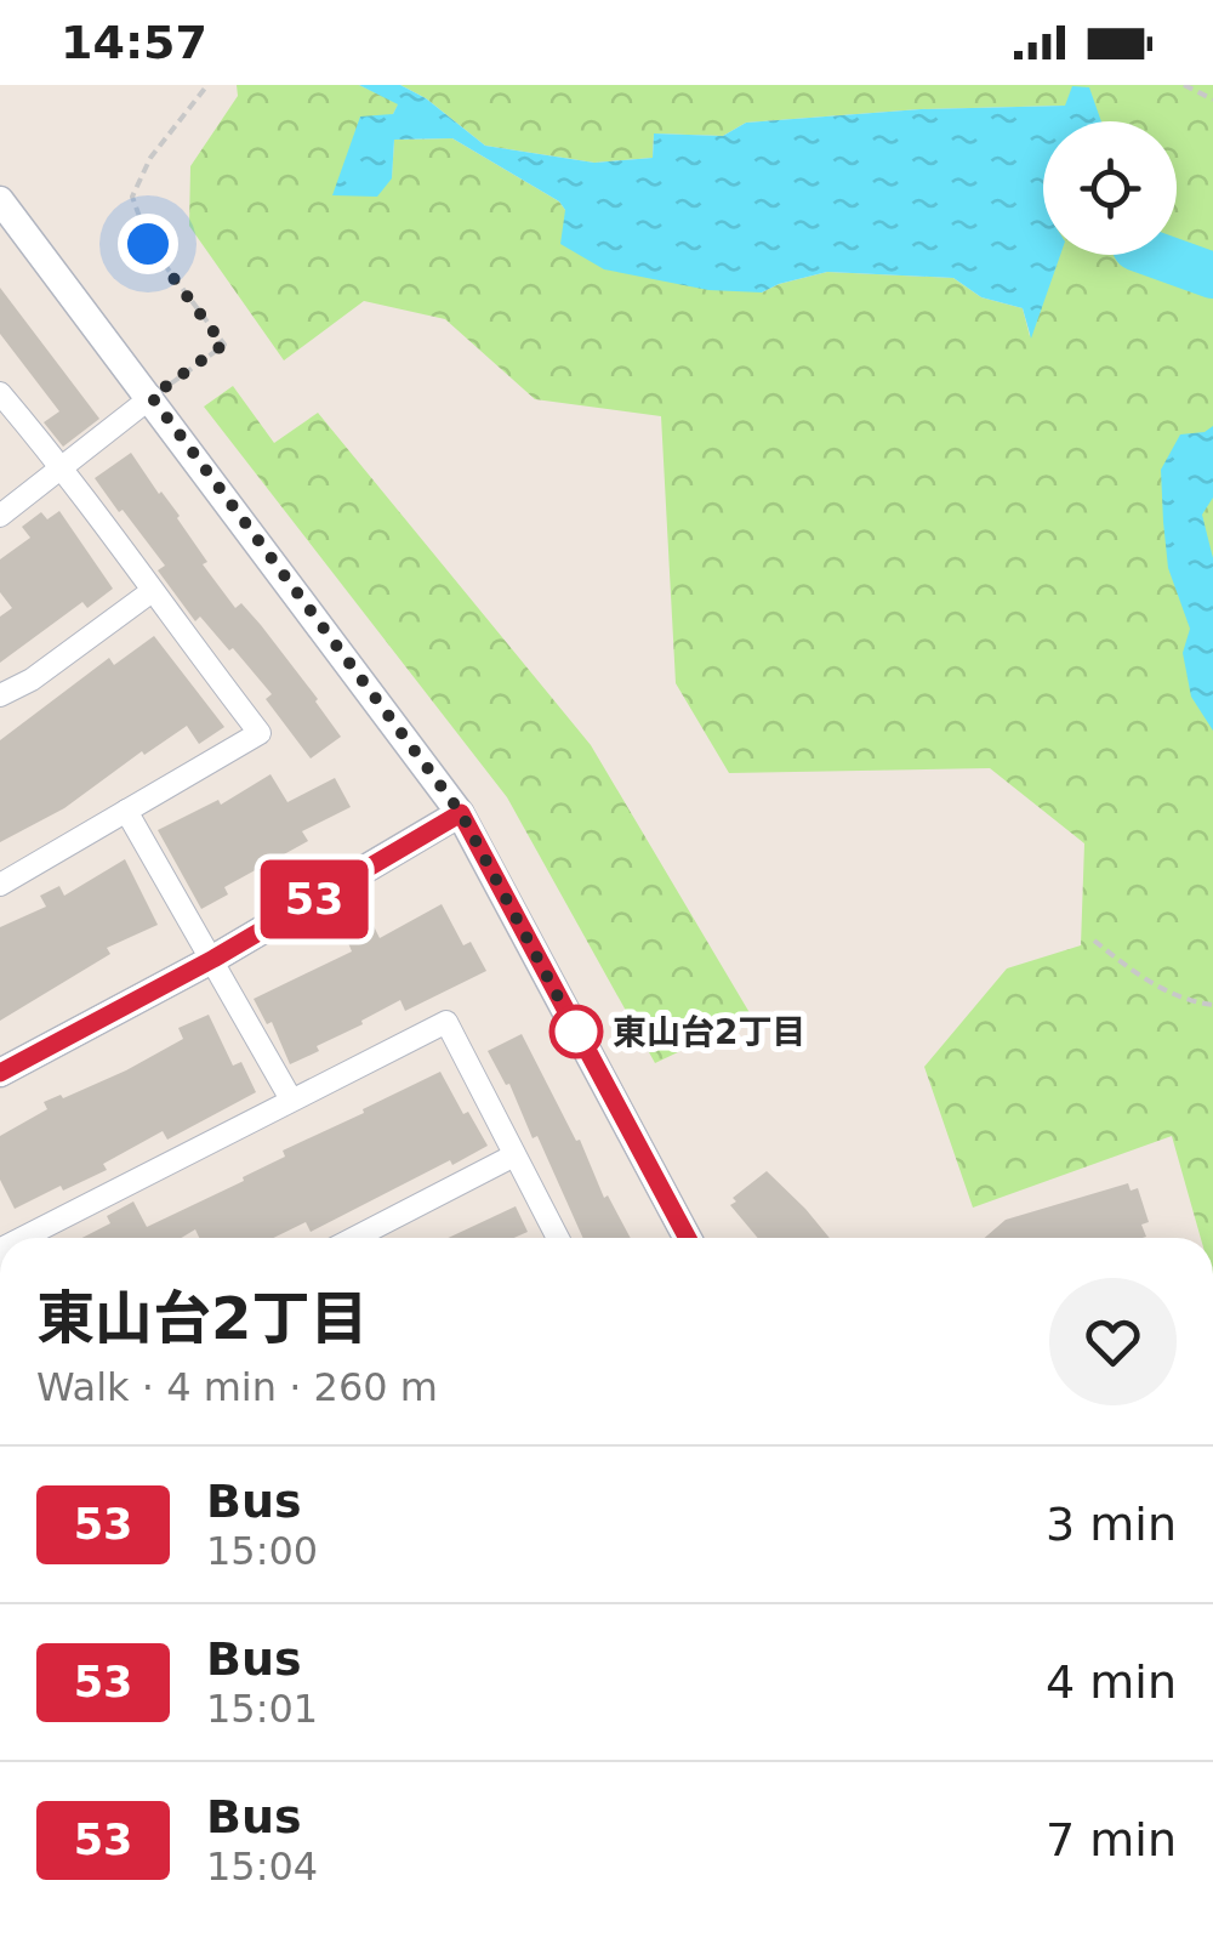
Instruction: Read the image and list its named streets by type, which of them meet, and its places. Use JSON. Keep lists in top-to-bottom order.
{
  "places": ["東山台2丁目"],
  "lines": ["bus line 53"],
  "page": {
    "status": "14:57",
    "on_map": "53",
    "heading": ["東山台2丁目", "Walk · 4 min · 260 m"],
    "list": [
      {
        "mark": "53",
        "name": "Bus",
        "note": "15:00",
        "value": "3 min"
      },
      {
        "mark": "53",
        "name": "Bus",
        "note": "15:01",
        "value": "4 min"
      },
      {
        "mark": "53",
        "name": "Bus",
        "note": "15:04",
        "value": "7 min"
      }
    ]
  }
}
